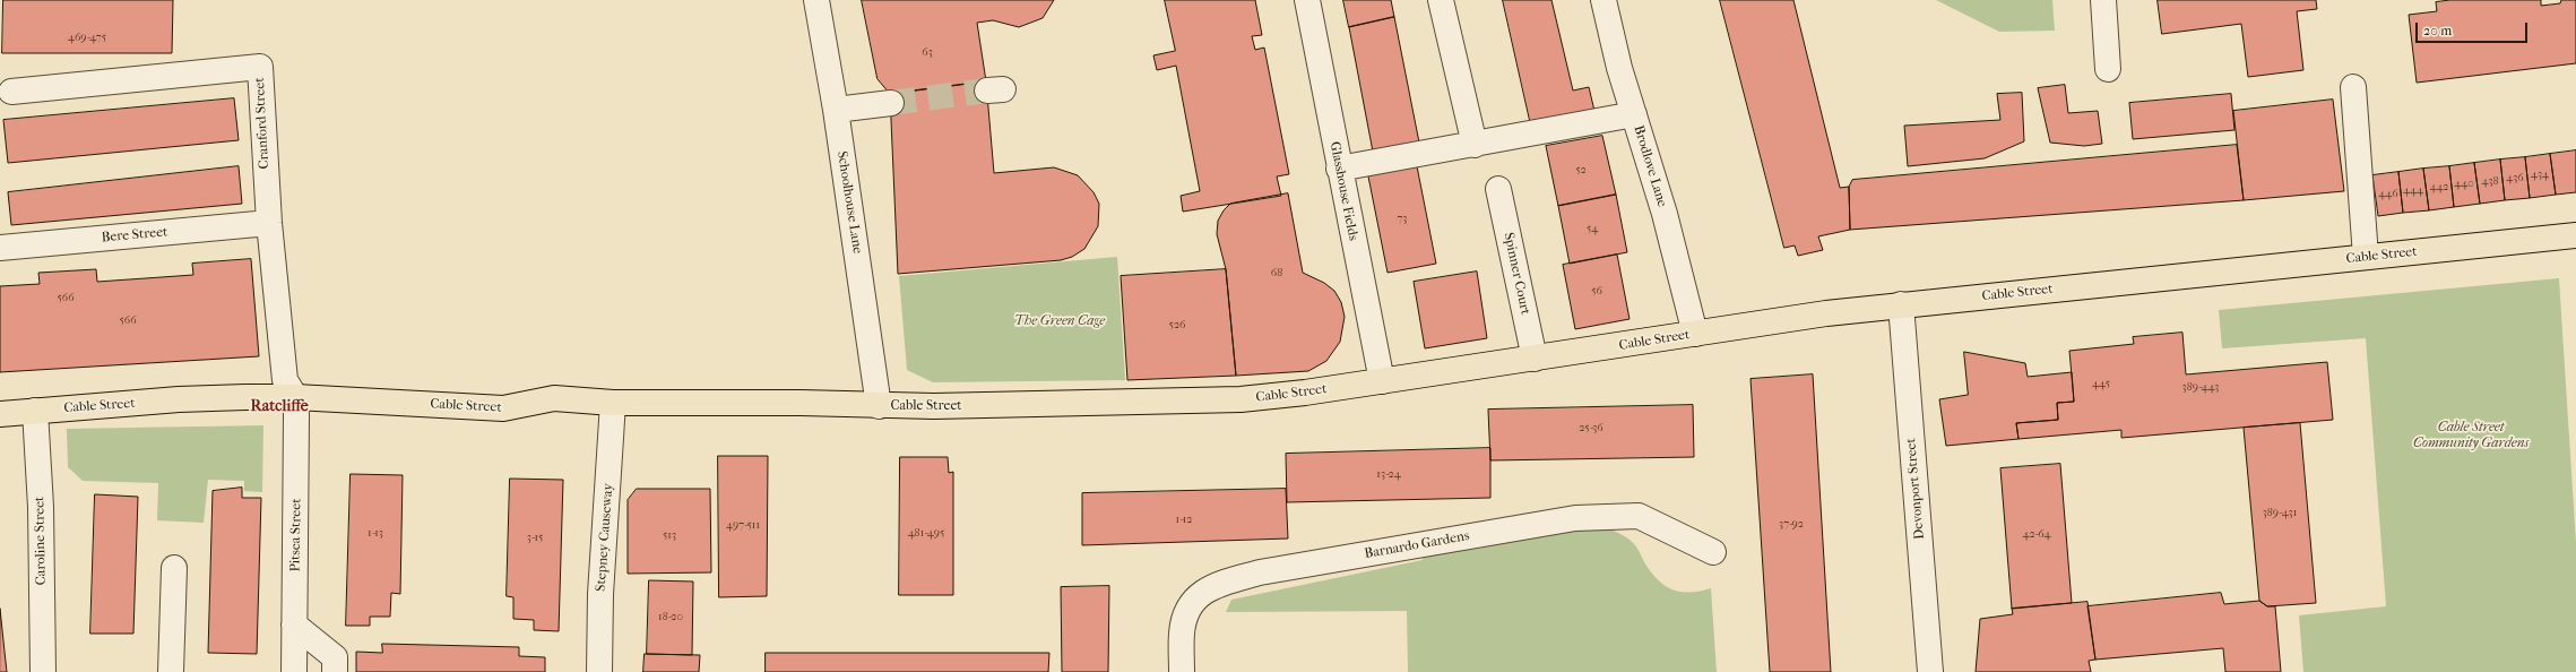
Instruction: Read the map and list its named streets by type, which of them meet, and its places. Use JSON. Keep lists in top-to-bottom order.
{
  "streets": {
    "main road": ["Cable Street"],
    "street": [
      "Cranford Street",
      "Brodlove Lane",
      "Glasshouse Fields",
      "Schoolhouse Lane",
      "Bere Street",
      "Spinner Court",
      "Devonport Street",
      "Pitsea Street",
      "Stepney Causeway",
      "Caroline Street",
      "Barnardo Gardens"
    ]
  },
  "crossings": [
    ["Cranford Street", "Bere Street"],
    ["Cranford Street", "Cable Street"],
    ["Cranford Street", "Pitsea Street"],
    ["Brodlove Lane", "Cable Street"],
    ["Glasshouse Fields", "Cable Street"],
    ["Schoolhouse Lane", "Cable Street"],
    ["Cable Street", "Spinner Court"],
    ["Cable Street", "Devonport Street"],
    ["Cable Street", "Pitsea Street"],
    ["Cable Street", "Stepney Causeway"],
    ["Cable Street", "Caroline Street"]
  ],
  "districts": ["Ratcliffe"],
  "parks": ["The Green Cage", "Cable Street Community Gardens"],
  "house_numbers": [
    "469-475",
    "63",
    "52",
    "434",
    "436",
    "438",
    "440",
    "442",
    "444",
    "446",
    "73",
    "54",
    "68",
    "56",
    "566",
    "566",
    "526",
    "445",
    "389-443",
    "25-36",
    "13-24",
    "389-431",
    "1-12",
    "37-92",
    "497-511",
    "1-13",
    "481-495",
    "42-64",
    "513",
    "3-15",
    "18-20"
  ],
  "scale_bar": "20 m"
}
